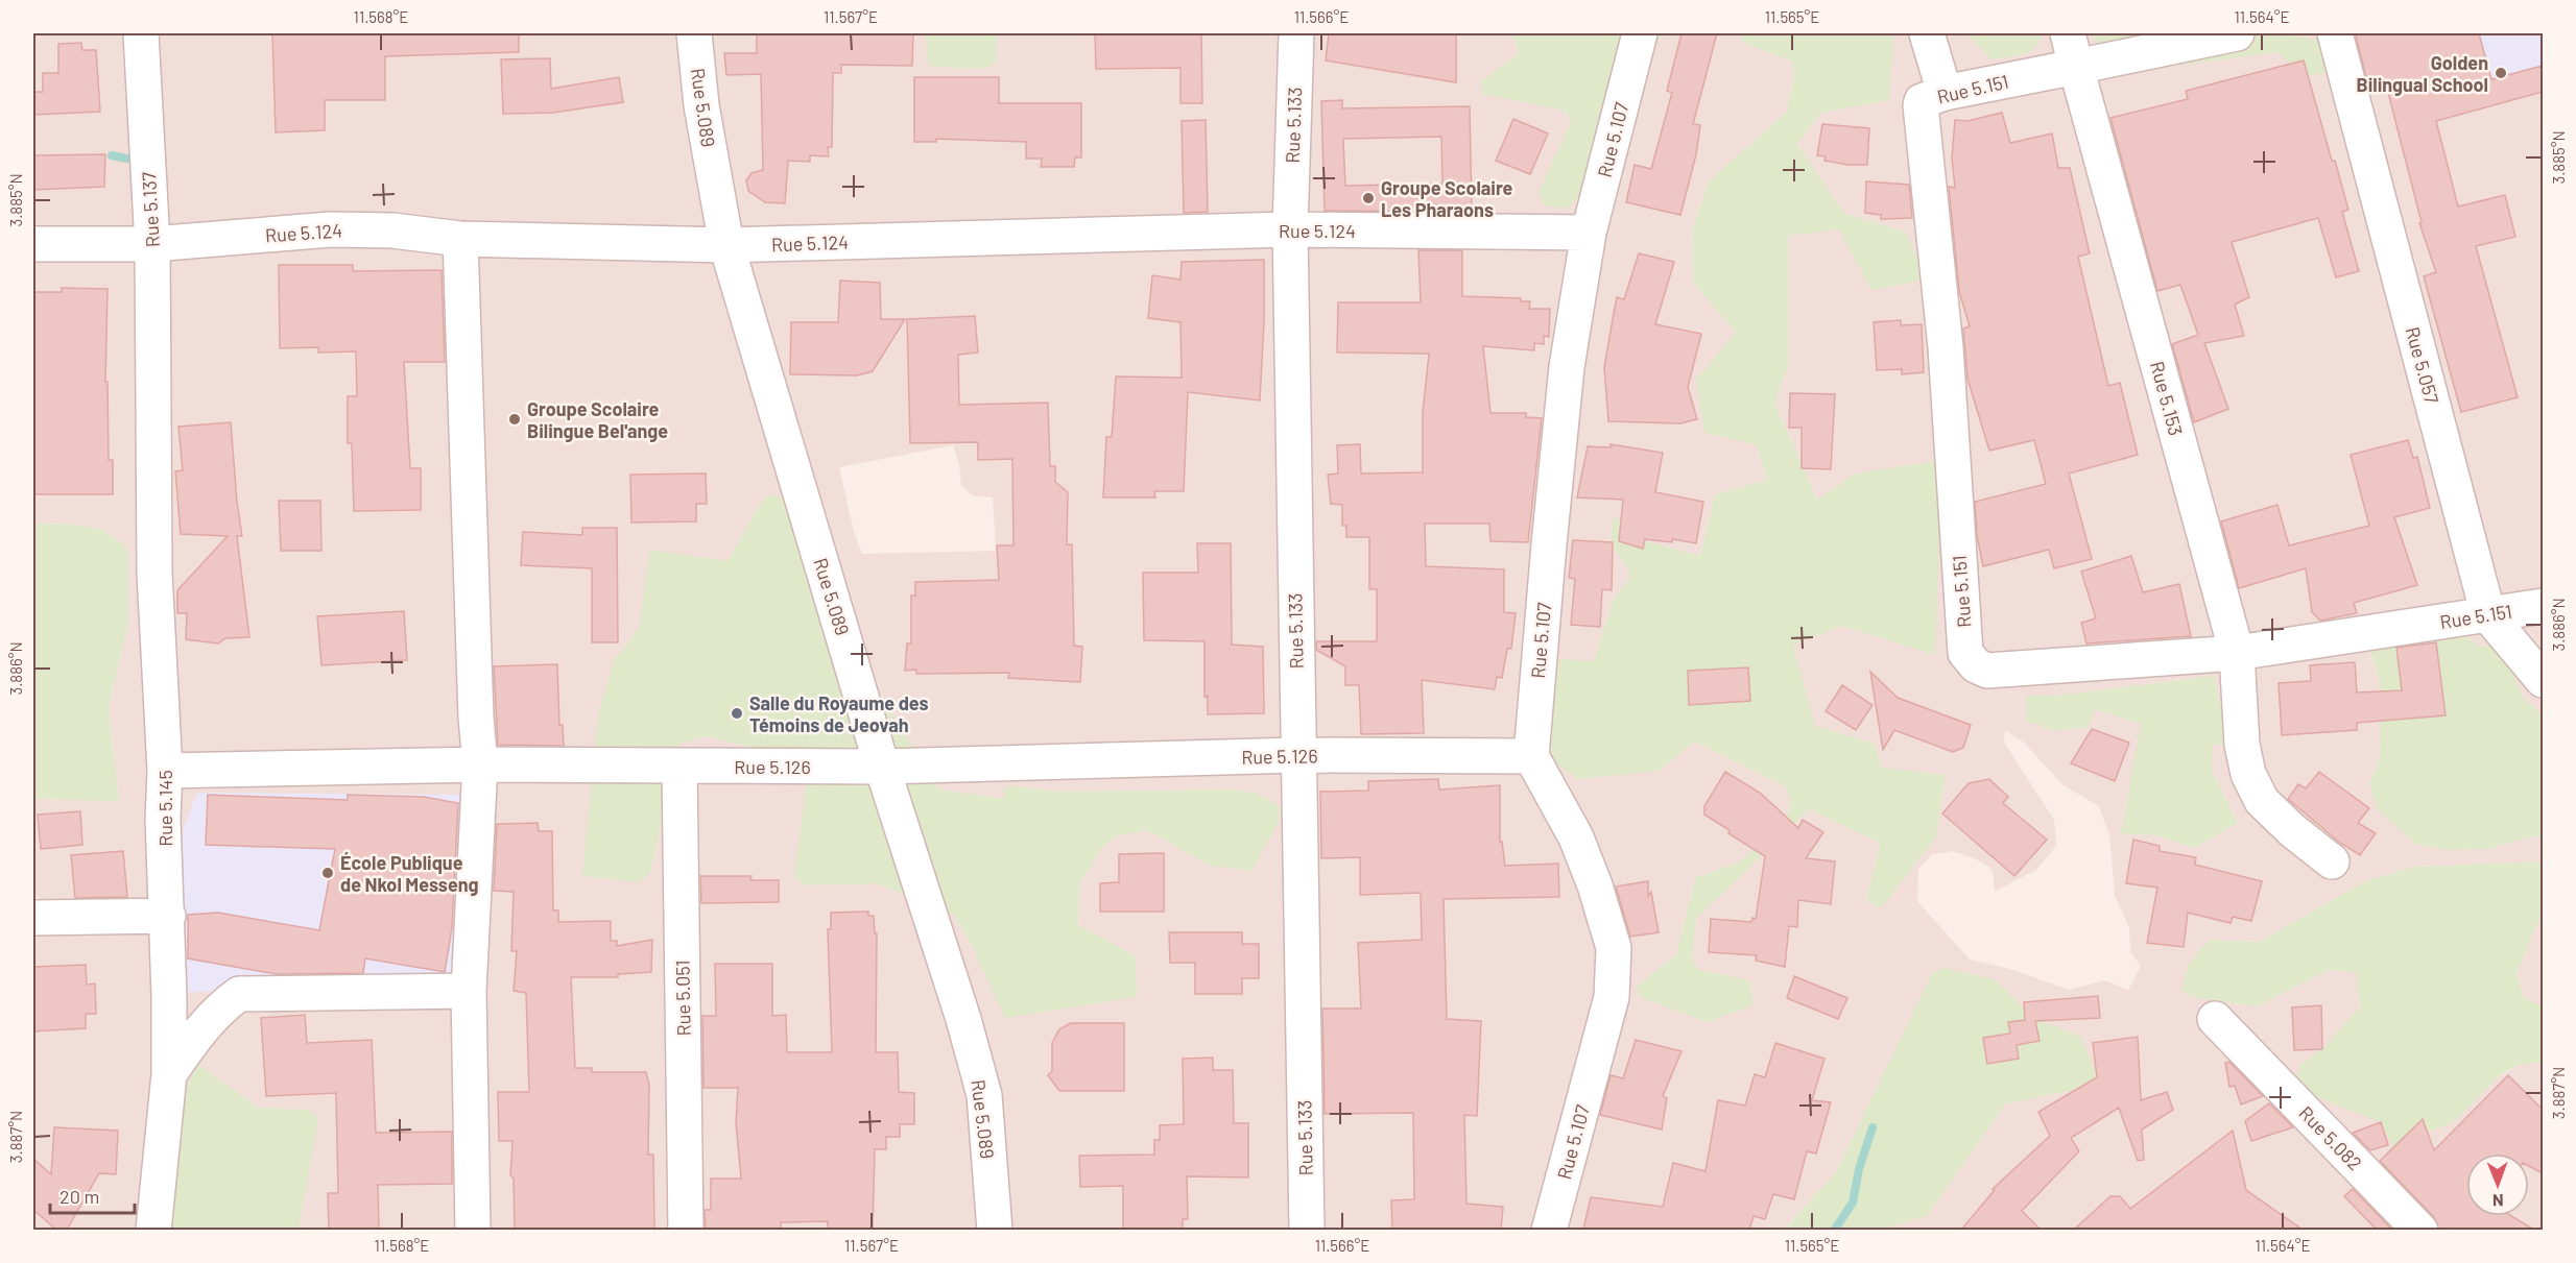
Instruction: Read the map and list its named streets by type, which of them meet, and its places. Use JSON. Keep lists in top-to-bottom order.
{
  "streets": {
    "street": [
      "Rue 5.151",
      "Rue 5.089",
      "Rue 5.133",
      "Rue 5.107",
      "Rue 5.137",
      "Rue 5.124",
      "Rue 5.057",
      "Rue 5.153",
      "Rue 5.126",
      "Rue 5.145",
      "Rue 5.051",
      "Rue 5.082"
    ]
  },
  "crossings": [
    ["Rue 5.151", "Rue 5.057"],
    ["Rue 5.151", "Rue 5.153"],
    ["Rue 5.089", "Rue 5.124"],
    ["Rue 5.089", "Rue 5.126"],
    ["Rue 5.133", "Rue 5.124"],
    ["Rue 5.133", "Rue 5.126"],
    ["Rue 5.107", "Rue 5.124"],
    ["Rue 5.107", "Rue 5.126"],
    ["Rue 5.137", "Rue 5.124"],
    ["Rue 5.137", "Rue 5.145"],
    ["Rue 5.126", "Rue 5.145"],
    ["Rue 5.126", "Rue 5.051"]
  ],
  "places": [
    "Golden Bilingual School",
    "Groupe Scolaire Les Pharaons",
    "Groupe Scolaire Bilingue Bel'ange",
    "Salle du Royaume des Témoins de Jeovah",
    "École Publique de Nkol Messeng"
  ],
  "scale_bar": "20 m",
  "north": "bottom",
  "coordinates": [
    "11.568°E",
    "11.567°E",
    "11.566°E",
    "11.565°E",
    "11.564°E",
    "3.885°N",
    "3.886°N",
    "3.887°N"
  ]
}
